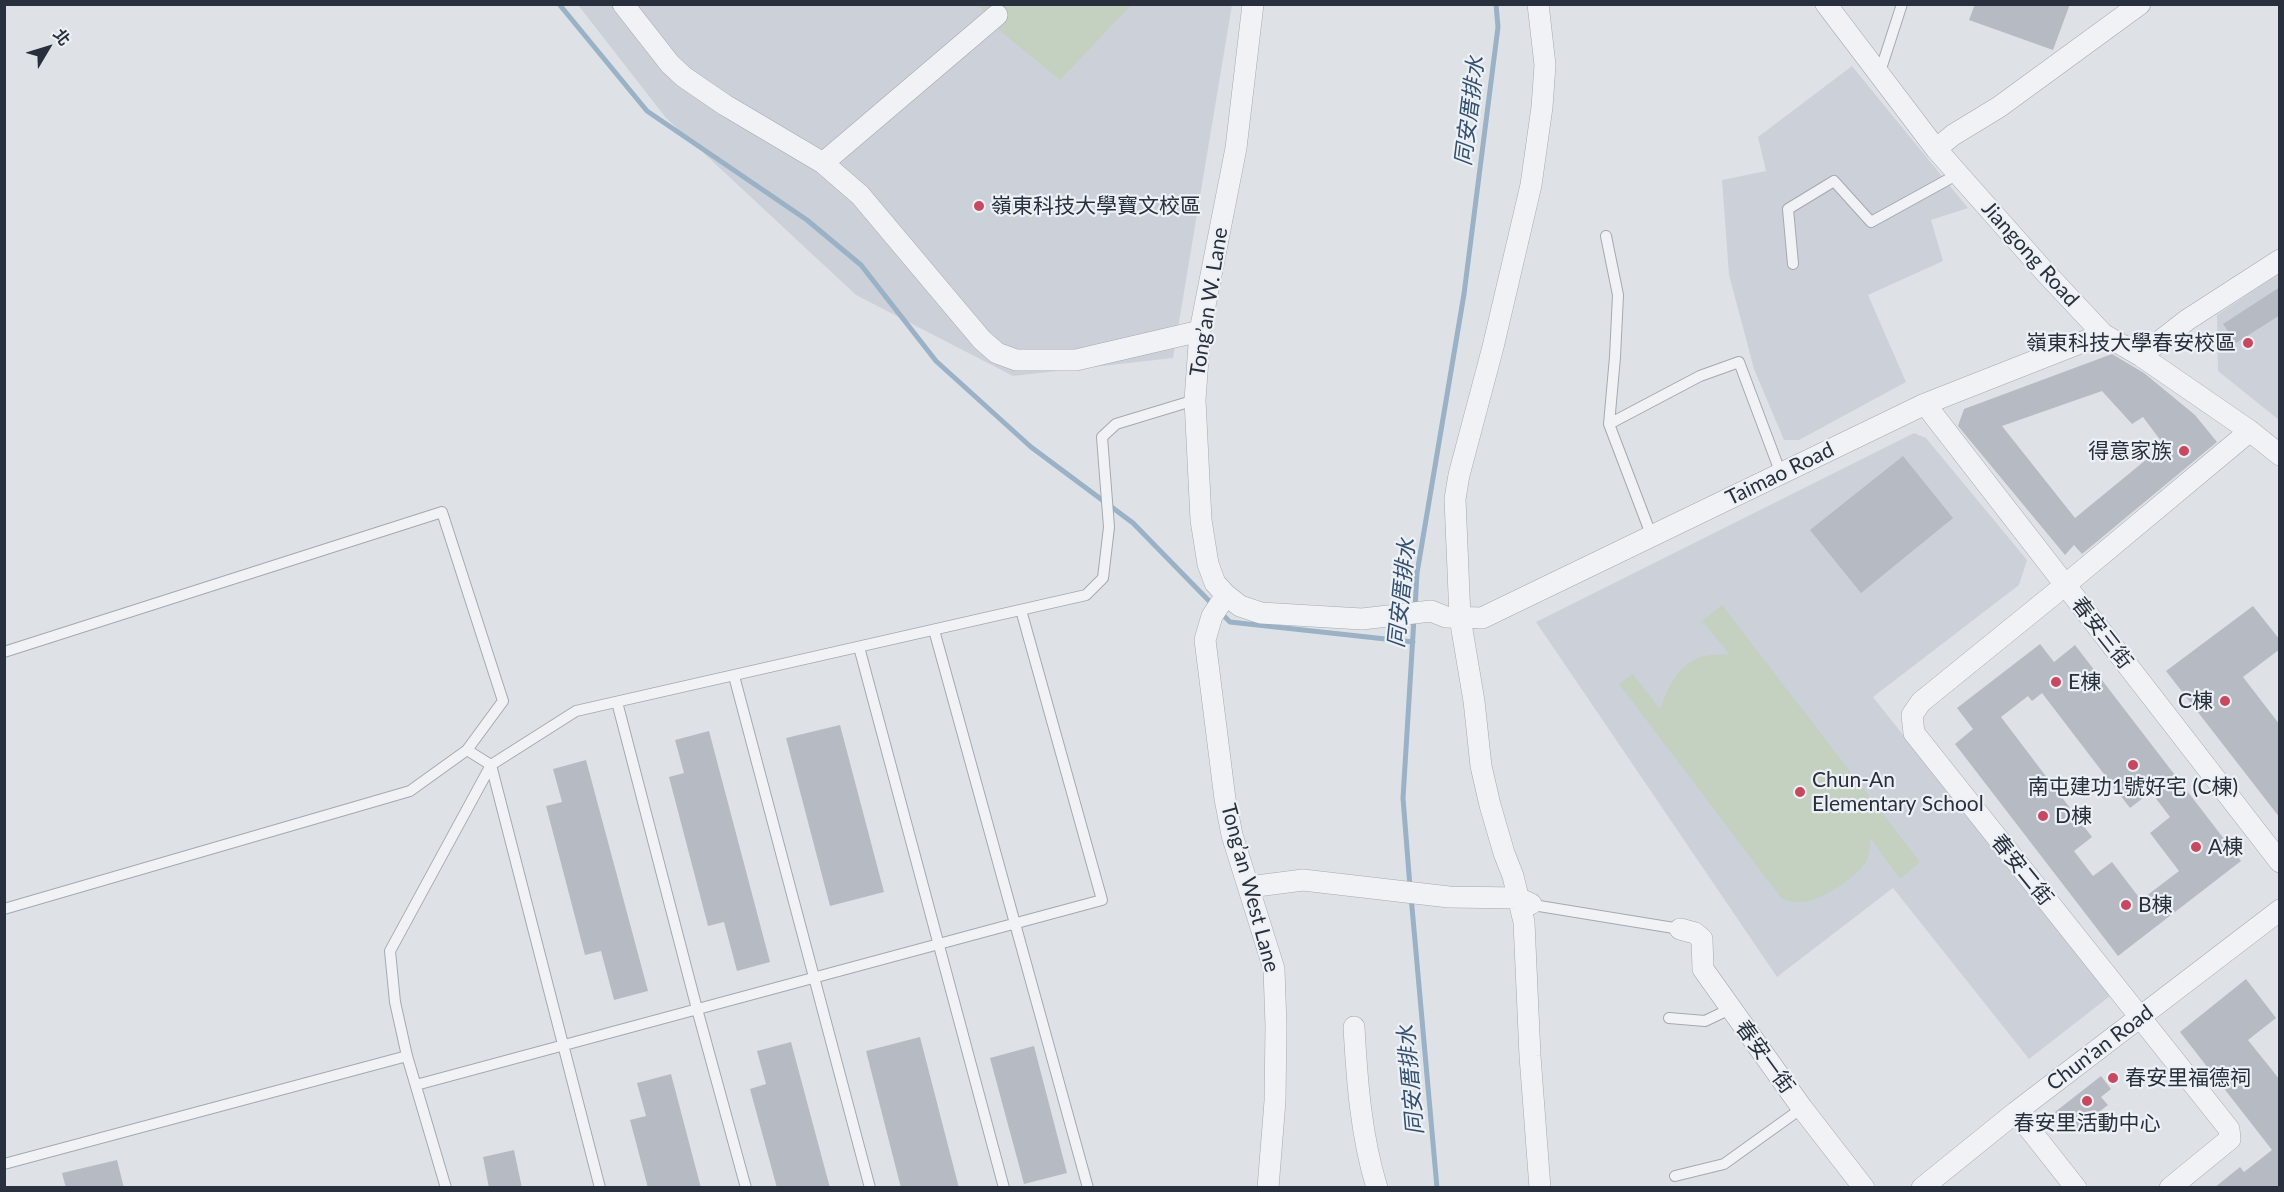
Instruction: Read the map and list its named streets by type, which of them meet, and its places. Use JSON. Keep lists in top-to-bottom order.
{
  "streets": {
    "street": [
      "Jiangong Road",
      "Tong’an W. Lane",
      "Taimao Road",
      "春安三街",
      "春安二街",
      "Tong’an West Lane",
      "Chun’an Road",
      "春安一街"
    ]
  },
  "crossings": [
    ["Jiangong Road", "Taimao Road"],
    ["Jiangong Road", "春安二街"],
    ["Tong’an W. Lane", "Tong’an West Lane"],
    ["Taimao Road", "春安三街"],
    ["春安三街", "春安二街"],
    ["春安二街", "Chun’an Road"]
  ],
  "water": ["同安厝排水"],
  "places": [
    "嶺東科技大學寶文校區",
    "嶺東科技大學春安校區",
    "得意家族",
    "E棟",
    "C棟",
    "南屯建功1號好宅 (C棟)",
    "Chun-An Elementary School",
    "D棟",
    "A棟",
    "B棟",
    "春安里福德祠",
    "春安里活動中心"
  ],
  "north": "top right"
}
